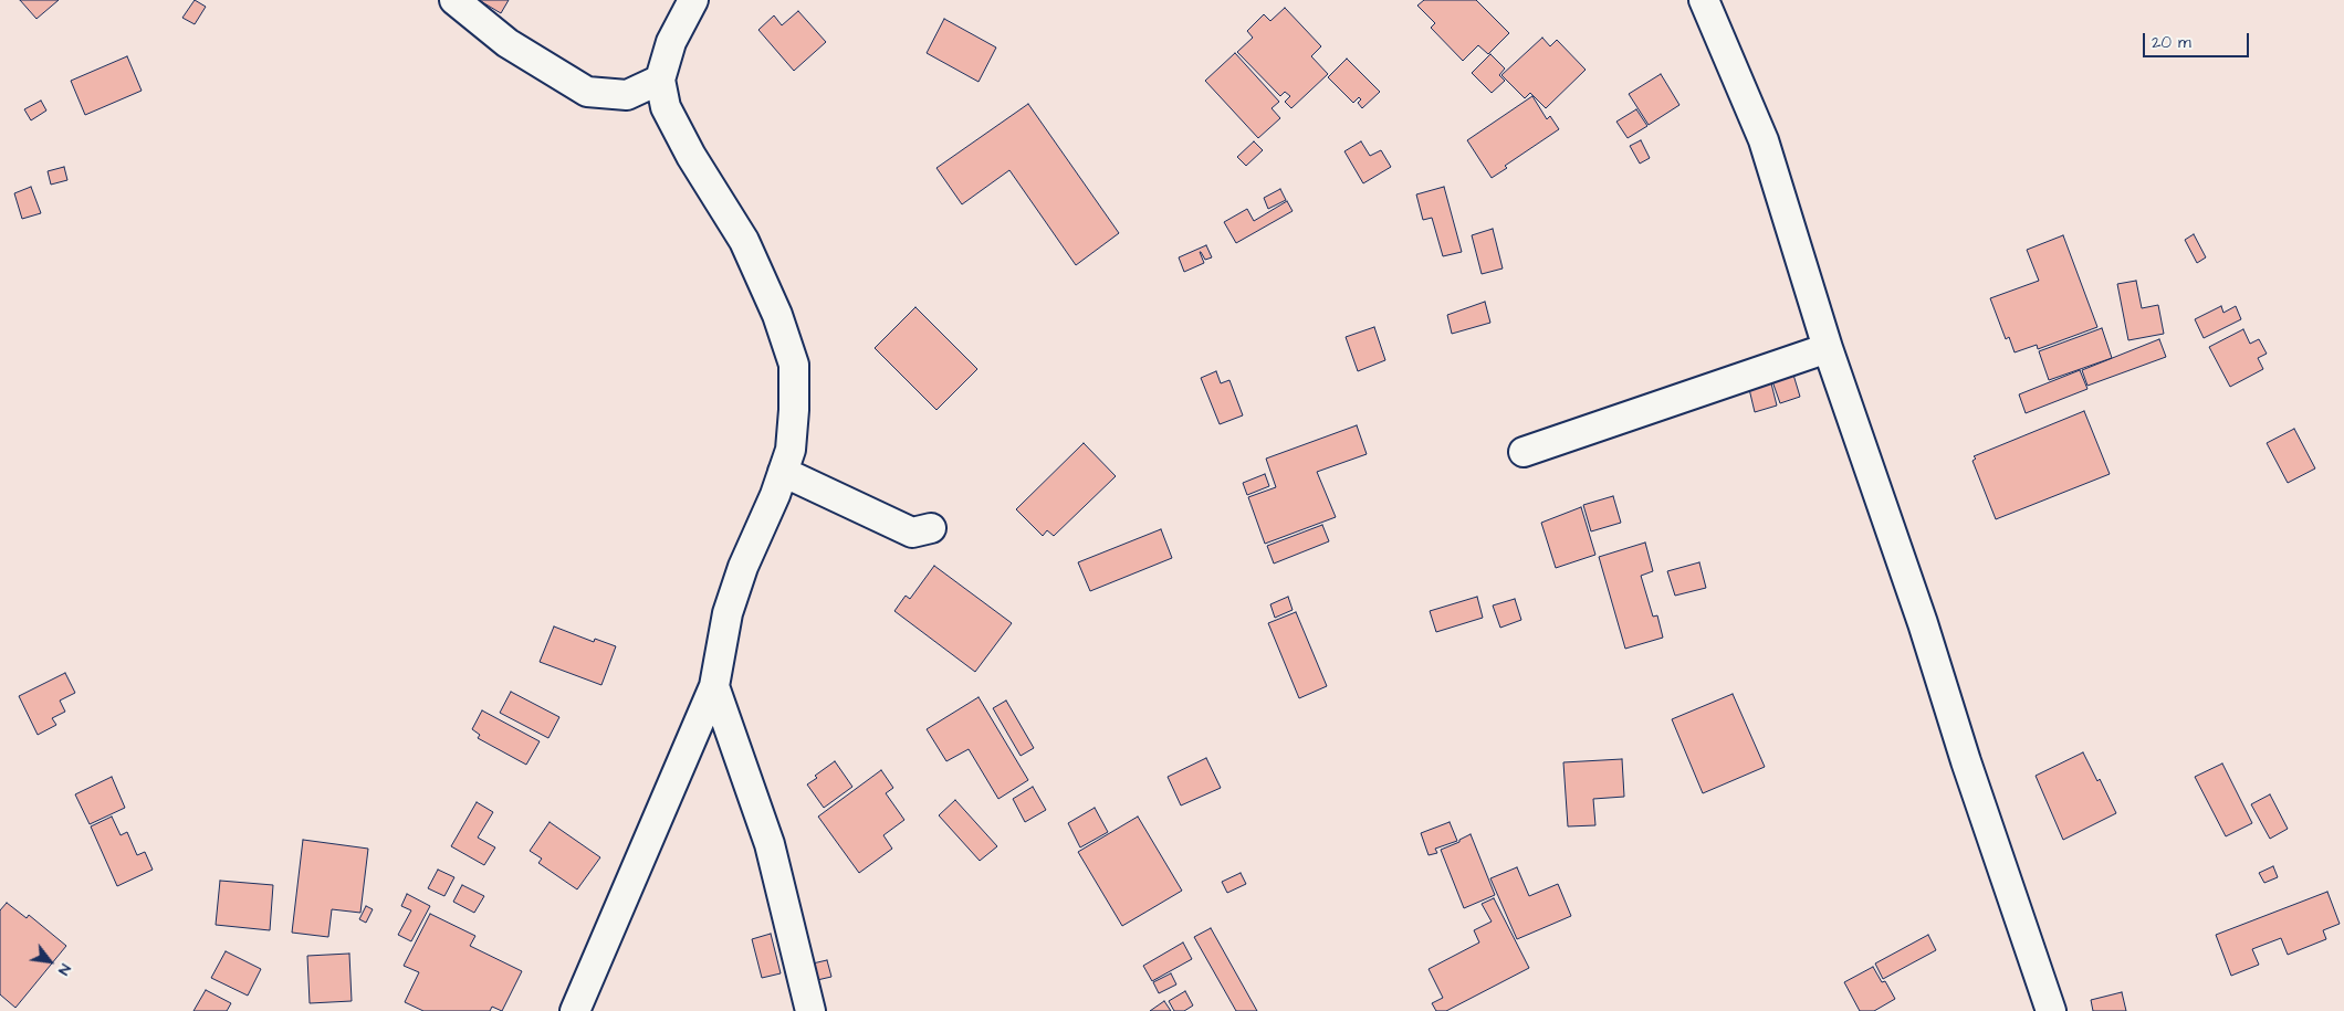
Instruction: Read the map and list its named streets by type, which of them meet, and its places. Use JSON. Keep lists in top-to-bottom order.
{
  "scale_bar": "20 m",
  "north": "bottom right"
}
